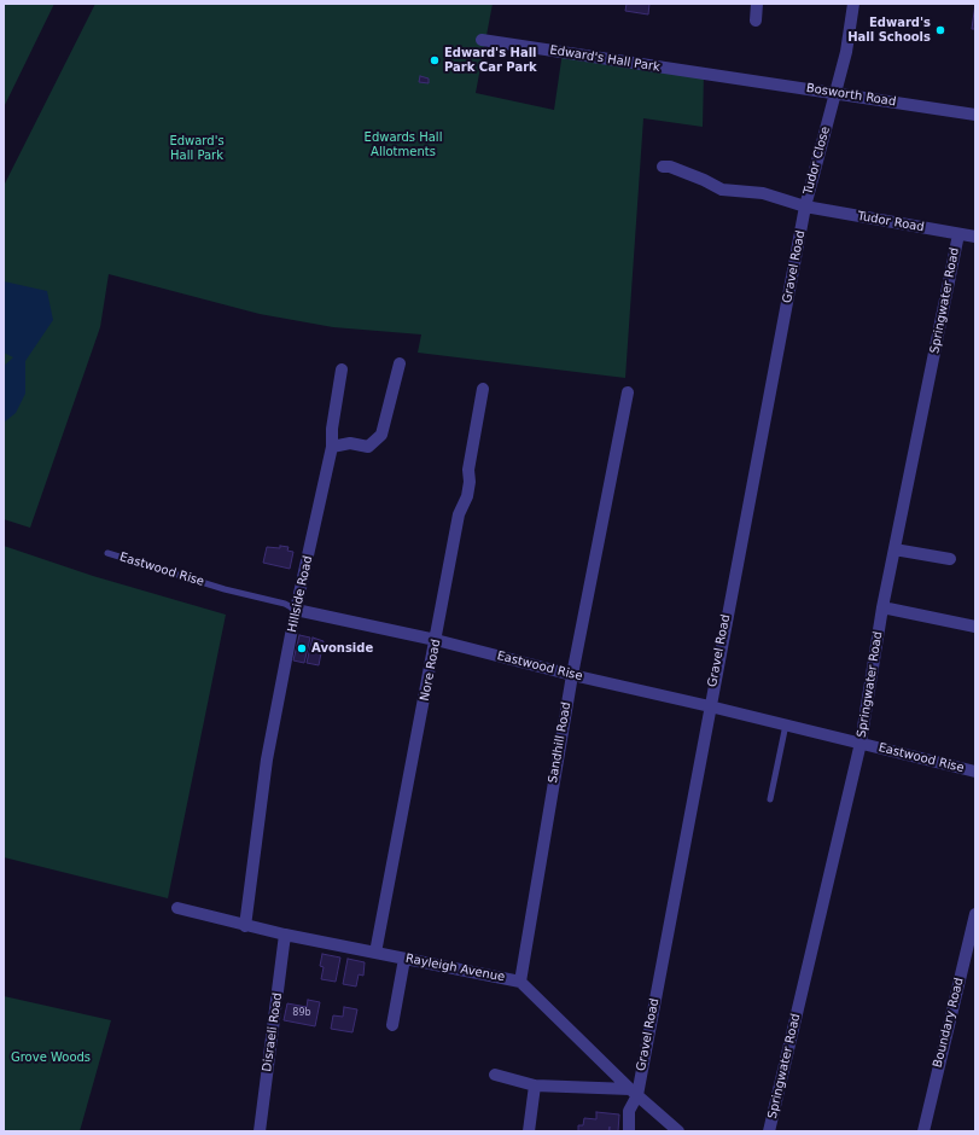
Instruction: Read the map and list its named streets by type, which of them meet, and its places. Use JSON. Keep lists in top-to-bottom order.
{
  "streets": {
    "street": [
      "Edward's Hall Park",
      "Bosworth Road",
      "Tudor Close",
      "Tudor Road",
      "Gravel Road",
      "Springwater Road",
      "Eastwood Rise",
      "Hillside Road",
      "Nore Road",
      "Sandhill Road",
      "Rayleigh Avenue",
      "Boundary Road",
      "Disraeli Road"
    ]
  },
  "crossings": [
    ["Edward's Hall Park", "Bosworth Road"],
    ["Bosworth Road", "Tudor Close"],
    ["Tudor Close", "Tudor Road"],
    ["Tudor Close", "Gravel Road"],
    ["Tudor Road", "Gravel Road"],
    ["Tudor Road", "Springwater Road"],
    ["Gravel Road", "Eastwood Rise"],
    ["Gravel Road", "Rayleigh Avenue"],
    ["Springwater Road", "Eastwood Rise"],
    ["Eastwood Rise", "Hillside Road"],
    ["Eastwood Rise", "Nore Road"],
    ["Eastwood Rise", "Sandhill Road"],
    ["Hillside Road", "Rayleigh Avenue"],
    ["Nore Road", "Rayleigh Avenue"],
    ["Sandhill Road", "Rayleigh Avenue"],
    ["Rayleigh Avenue", "Disraeli Road"]
  ],
  "parks": ["Edwards Hall Allotments", "Edward's Hall Park", "Grove Woods"],
  "places": ["Edward's Hall Schools", "Edward's Hall Park Car Park", "Avonside"],
  "house_numbers": ["89b"]
}
